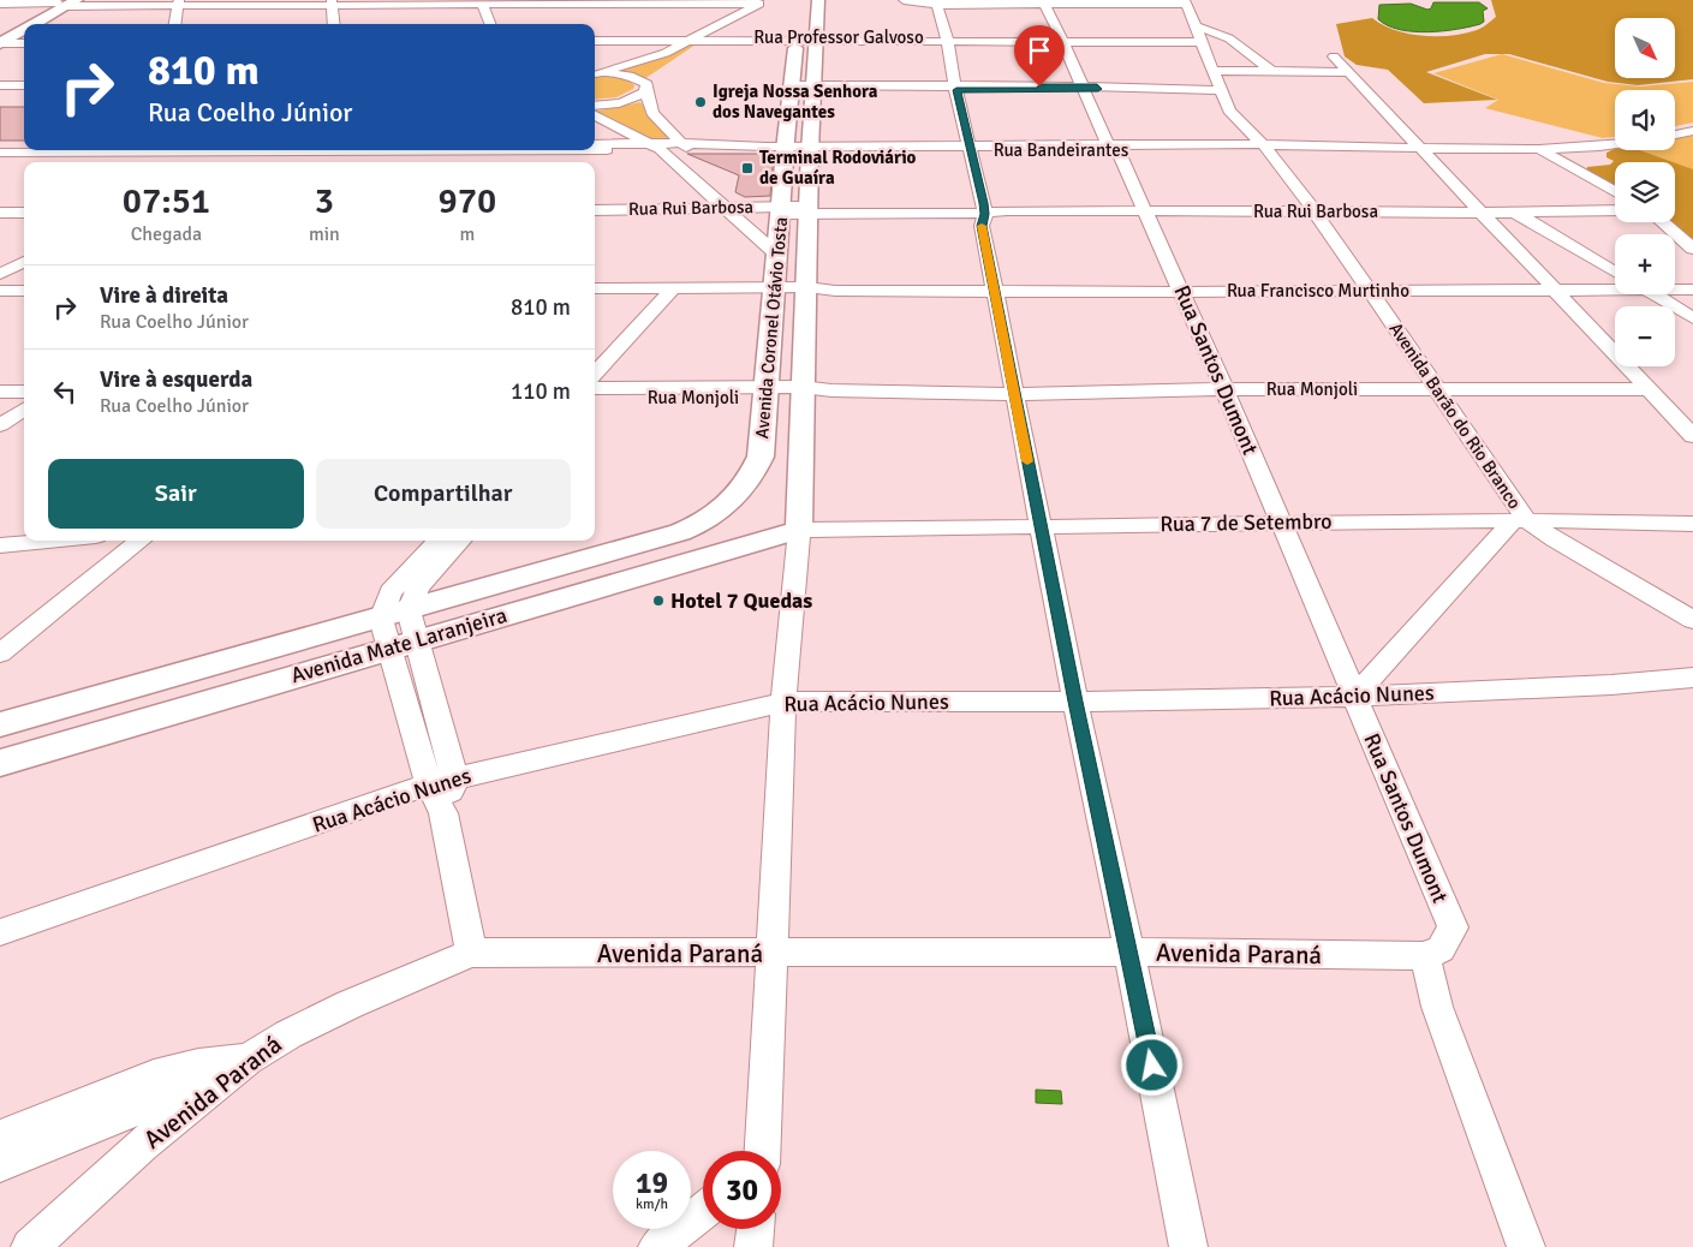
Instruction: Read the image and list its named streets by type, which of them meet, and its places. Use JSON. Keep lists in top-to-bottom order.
{
  "streets": {
    "main road": ["Avenida Coronel Otávio Tosta", "Avenida Mate Laranjeira"],
    "street": [
      "Rua Professor Galvoso",
      "Rua Bandeirantes",
      "Rua Rui Barbosa",
      "Rua Francisco Murtinho",
      "Rua Santos Dumont",
      "Rua Monjoli",
      "Avenida Barão do Rio Branco",
      "Rua 7 de Setembro",
      "Rua Acácio Nunes",
      "Avenida Paraná"
    ]
  },
  "crossings": [
    ["Rua Professor Galvoso", "Avenida Coronel Otávio Tosta"],
    ["Rua Professor Galvoso", "Rua Santos Dumont"],
    ["Rua Professor Galvoso", "Avenida Barão do Rio Branco"],
    ["Rua Bandeirantes", "Avenida Coronel Otávio Tosta"],
    ["Rua Bandeirantes", "Rua Santos Dumont"],
    ["Rua Bandeirantes", "Avenida Barão do Rio Branco"],
    ["Rua Rui Barbosa", "Avenida Coronel Otávio Tosta"],
    ["Rua Rui Barbosa", "Rua Santos Dumont"],
    ["Rua Rui Barbosa", "Avenida Barão do Rio Branco"],
    ["Rua Francisco Murtinho", "Avenida Coronel Otávio Tosta"],
    ["Rua Francisco Murtinho", "Rua Santos Dumont"],
    ["Rua Francisco Murtinho", "Avenida Barão do Rio Branco"],
    ["Avenida Coronel Otávio Tosta", "Rua Monjoli"],
    ["Avenida Coronel Otávio Tosta", "Rua 7 de Setembro"],
    ["Avenida Coronel Otávio Tosta", "Avenida Mate Laranjeira"],
    ["Rua Santos Dumont", "Rua Monjoli"],
    ["Rua Santos Dumont", "Rua 7 de Setembro"],
    ["Rua Santos Dumont", "Rua Acácio Nunes"],
    ["Rua Santos Dumont", "Avenida Paraná"],
    ["Rua Monjoli", "Avenida Barão do Rio Branco"],
    ["Avenida Barão do Rio Branco", "Rua 7 de Setembro"],
    ["Rua 7 de Setembro", "Avenida Mate Laranjeira"]
  ],
  "places": {
    "other": ["Igreja Nossa Senhora dos Navegantes", "Hotel 7 Quedas"],
    "transit": ["Terminal Rodoviário de Guaíra"]
  },
  "north": "bottom right",
  "page": {
    "map_buttons": ["+", "−"],
    "turn": ["810 m", "Rua Coelho Júnior"],
    "eta": [
      "07:51",
      "Chegada",
      "3",
      "min",
      "970",
      "m"
    ],
    "list": [
      {
        "name": "Vire à direita",
        "note": "Rua Coelho Júnior",
        "value": "810 m"
      },
      {
        "name": "Vire à esquerda",
        "note": "Rua Coelho Júnior",
        "value": "110 m"
      }
    ],
    "buttons": ["Sair", "Compartilhar"],
    "speed": "19 km/h",
    "limit": "30"
  }
}
